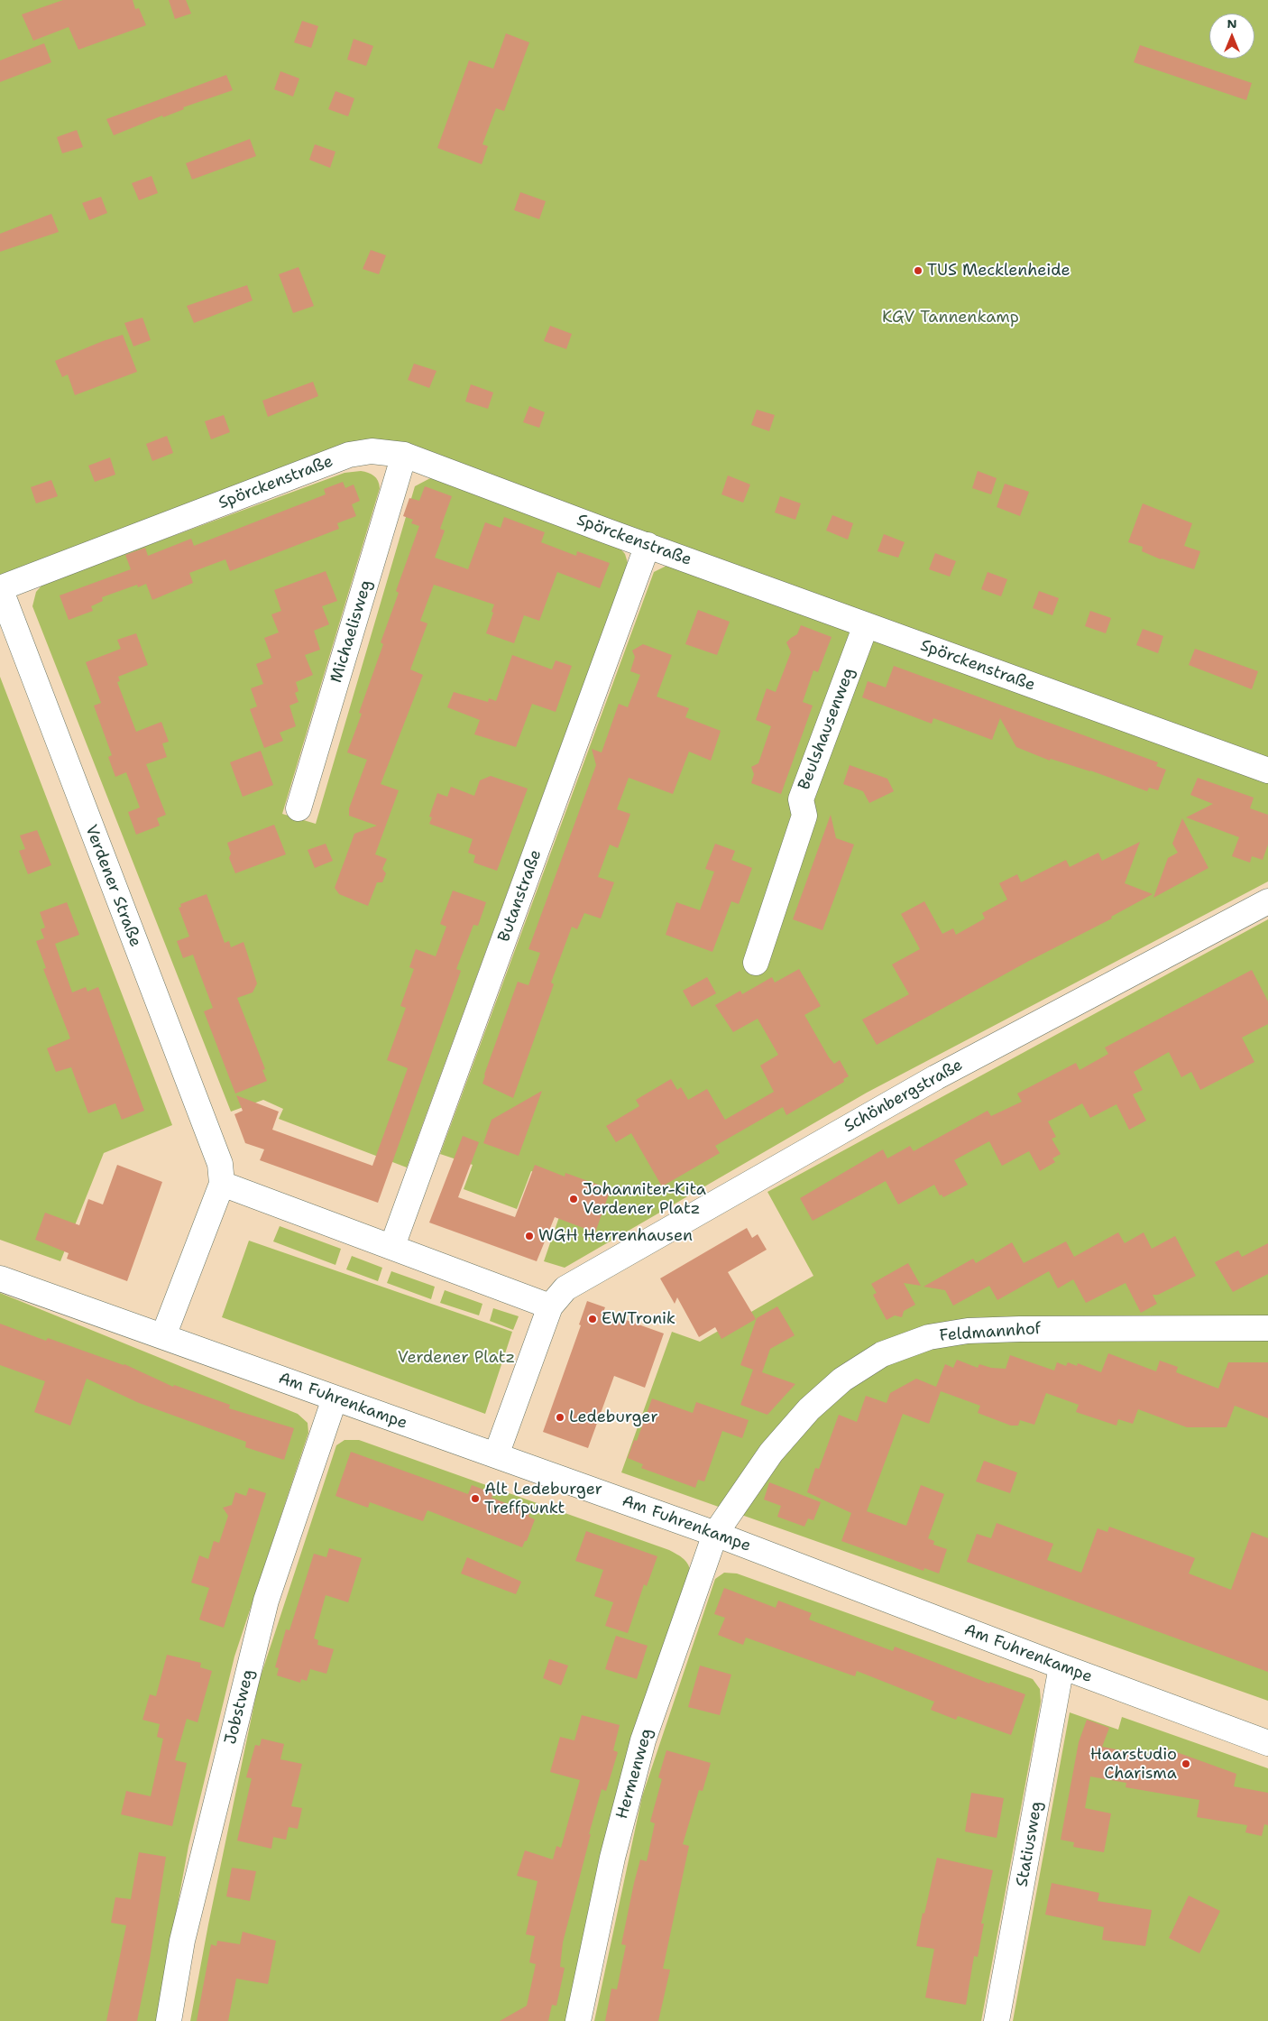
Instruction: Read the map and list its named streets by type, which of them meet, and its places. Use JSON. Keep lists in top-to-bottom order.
{
  "streets": {
    "street": [
      "Spörckenstraße",
      "Michaelisweg",
      "Beulshausenweg",
      "Verdener Straße",
      "Butanstraße",
      "Schönbergstraße",
      "Feldmannhof",
      "Am Fuhrenkampe",
      "Jobstweg",
      "Hermenweg",
      "Statiusweg"
    ]
  },
  "crossings": [
    ["Spörckenstraße", "Michaelisweg"],
    ["Spörckenstraße", "Beulshausenweg"],
    ["Spörckenstraße", "Verdener Straße"],
    ["Spörckenstraße", "Butanstraße"],
    ["Feldmannhof", "Am Fuhrenkampe"],
    ["Feldmannhof", "Hermenweg"],
    ["Am Fuhrenkampe", "Jobstweg"],
    ["Am Fuhrenkampe", "Hermenweg"],
    ["Am Fuhrenkampe", "Statiusweg"]
  ],
  "parks": ["KGV Tannenkamp", "Verdener Platz"],
  "places": [
    "TUS Mecklenheide",
    "Johanniter-Kita Verdener Platz",
    "WGH Herrenhausen",
    "EWTronik",
    "Ledeburger",
    "Alt Ledeburger Treffpunkt",
    "Haarstudio Charisma"
  ],
  "north": "top"
}
